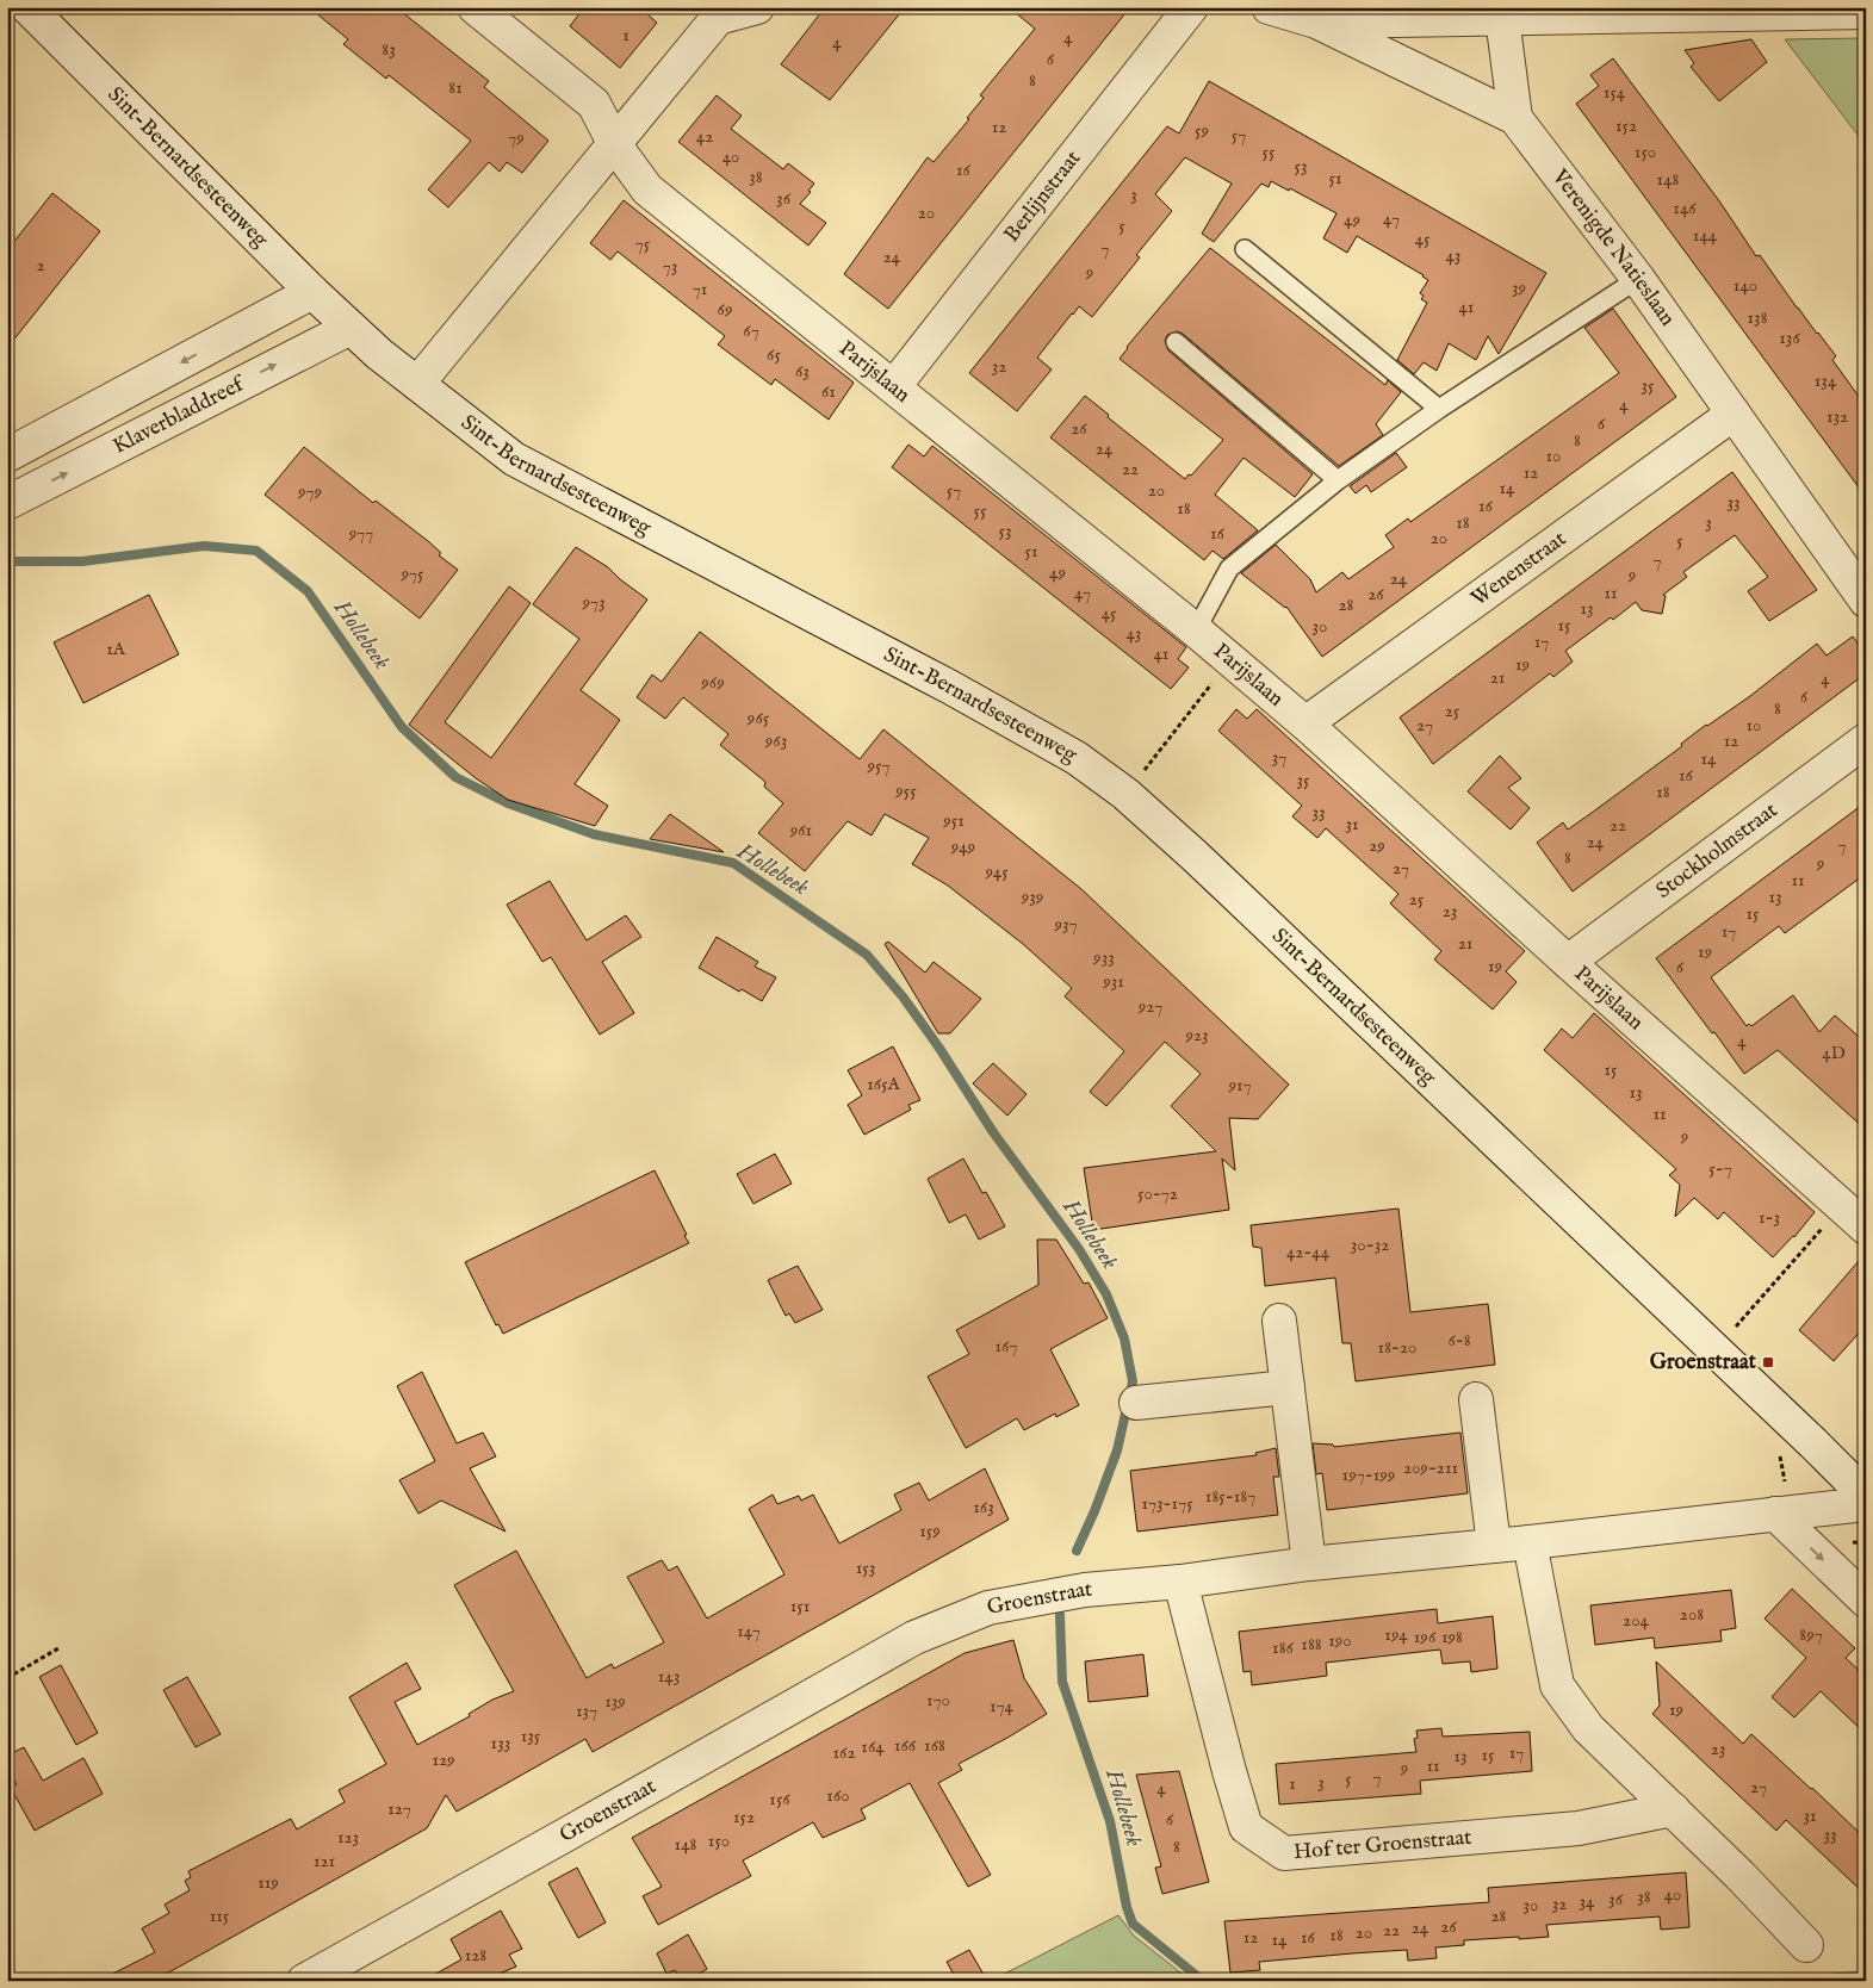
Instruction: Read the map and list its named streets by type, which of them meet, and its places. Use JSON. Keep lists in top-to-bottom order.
{
  "streets": {
    "street": [
      "Sint-Bernardsesteenweg",
      "Berlijnstraat",
      "Verenigde Natieslaan",
      "Parijslaan",
      "Klaverbladdreef",
      "Wenenstraat",
      "Stockholmstraat",
      "Groenstraat",
      "Hof ter Groenstraat"
    ]
  },
  "crossings": [
    ["Sint-Bernardsesteenweg", "Klaverbladdreef"],
    ["Berlijnstraat", "Parijslaan"],
    ["Verenigde Natieslaan", "Wenenstraat"],
    ["Parijslaan", "Wenenstraat"],
    ["Parijslaan", "Stockholmstraat"],
    ["Groenstraat", "Hof ter Groenstraat"]
  ],
  "water": ["Hollebeek"],
  "places": {
    "transit": ["Groenstraat"]
  },
  "house_numbers": [
    "1",
    "4",
    "4",
    "83",
    "6",
    "8",
    "81",
    "154",
    "152",
    "12",
    "59",
    "57",
    "42",
    "79",
    "55",
    "150",
    "40",
    "53",
    "16",
    "38",
    "51",
    "148",
    "3",
    "36",
    "146",
    "20",
    "47",
    "49",
    "5",
    "144",
    "45",
    "75",
    "7",
    "43",
    "24",
    "2",
    "73",
    "9",
    "140",
    "39",
    "71",
    "41",
    "69",
    "138",
    "67",
    "136",
    "65",
    "32",
    "63",
    "134",
    "35",
    "61",
    "4",
    "132",
    "6",
    "26",
    "8",
    "24",
    "10",
    "22",
    "12",
    "14",
    "57",
    "20",
    "979",
    "33",
    "16",
    "18",
    "55",
    "18",
    "3",
    "53",
    "977",
    "16",
    "20",
    "5",
    "51",
    "7",
    "49",
    "975",
    "9",
    "24",
    "47",
    "11",
    "26",
    "973",
    "28",
    "13",
    "45",
    "15",
    "30",
    "43",
    "17",
    "1A",
    "41",
    "19",
    "21",
    "4",
    "969",
    "6",
    "8",
    "25",
    "965",
    "27",
    "10",
    "963",
    "12",
    "37",
    "14",
    "957",
    "16",
    "35",
    "955",
    "18",
    "33",
    "951",
    "31",
    "22",
    "961",
    "24",
    "29",
    "7",
    "949",
    "8",
    "9",
    "27",
    "945",
    "11",
    "939",
    "13",
    "25",
    "23",
    "15",
    "937",
    "17",
    "21",
    "19",
    "933",
    "19",
    "6",
    "931",
    "927",
    "923",
    "4",
    "4D",
    "15",
    "165A",
    "917",
    "13",
    "11",
    "9",
    "5-7",
    "50-72",
    "1-3",
    "30-32",
    "42-44",
    "6-8",
    "167",
    "18-20",
    "209-211",
    "197-199",
    "185-187",
    "173-175",
    "163",
    "159",
    "153",
    "151",
    "208",
    "204",
    "147",
    "194",
    "897",
    "196",
    "198",
    "190",
    "188",
    "186",
    "143",
    "170",
    "139",
    "174",
    "19",
    "137",
    "135",
    "133",
    "166",
    "168",
    "164",
    "23",
    "162",
    "17",
    "15",
    "13",
    "129",
    "11",
    "9",
    "7",
    "5",
    "3",
    "1",
    "27",
    "4",
    "160",
    "156",
    "127",
    "31",
    "152",
    "6",
    "33",
    "123",
    "150",
    "148",
    "8",
    "121",
    "119",
    "40",
    "38",
    "36",
    "34",
    "32",
    "30",
    "115",
    "28",
    "26",
    "24",
    "22",
    "20",
    "18",
    "12",
    "16",
    "14",
    "128"
  ]
}
